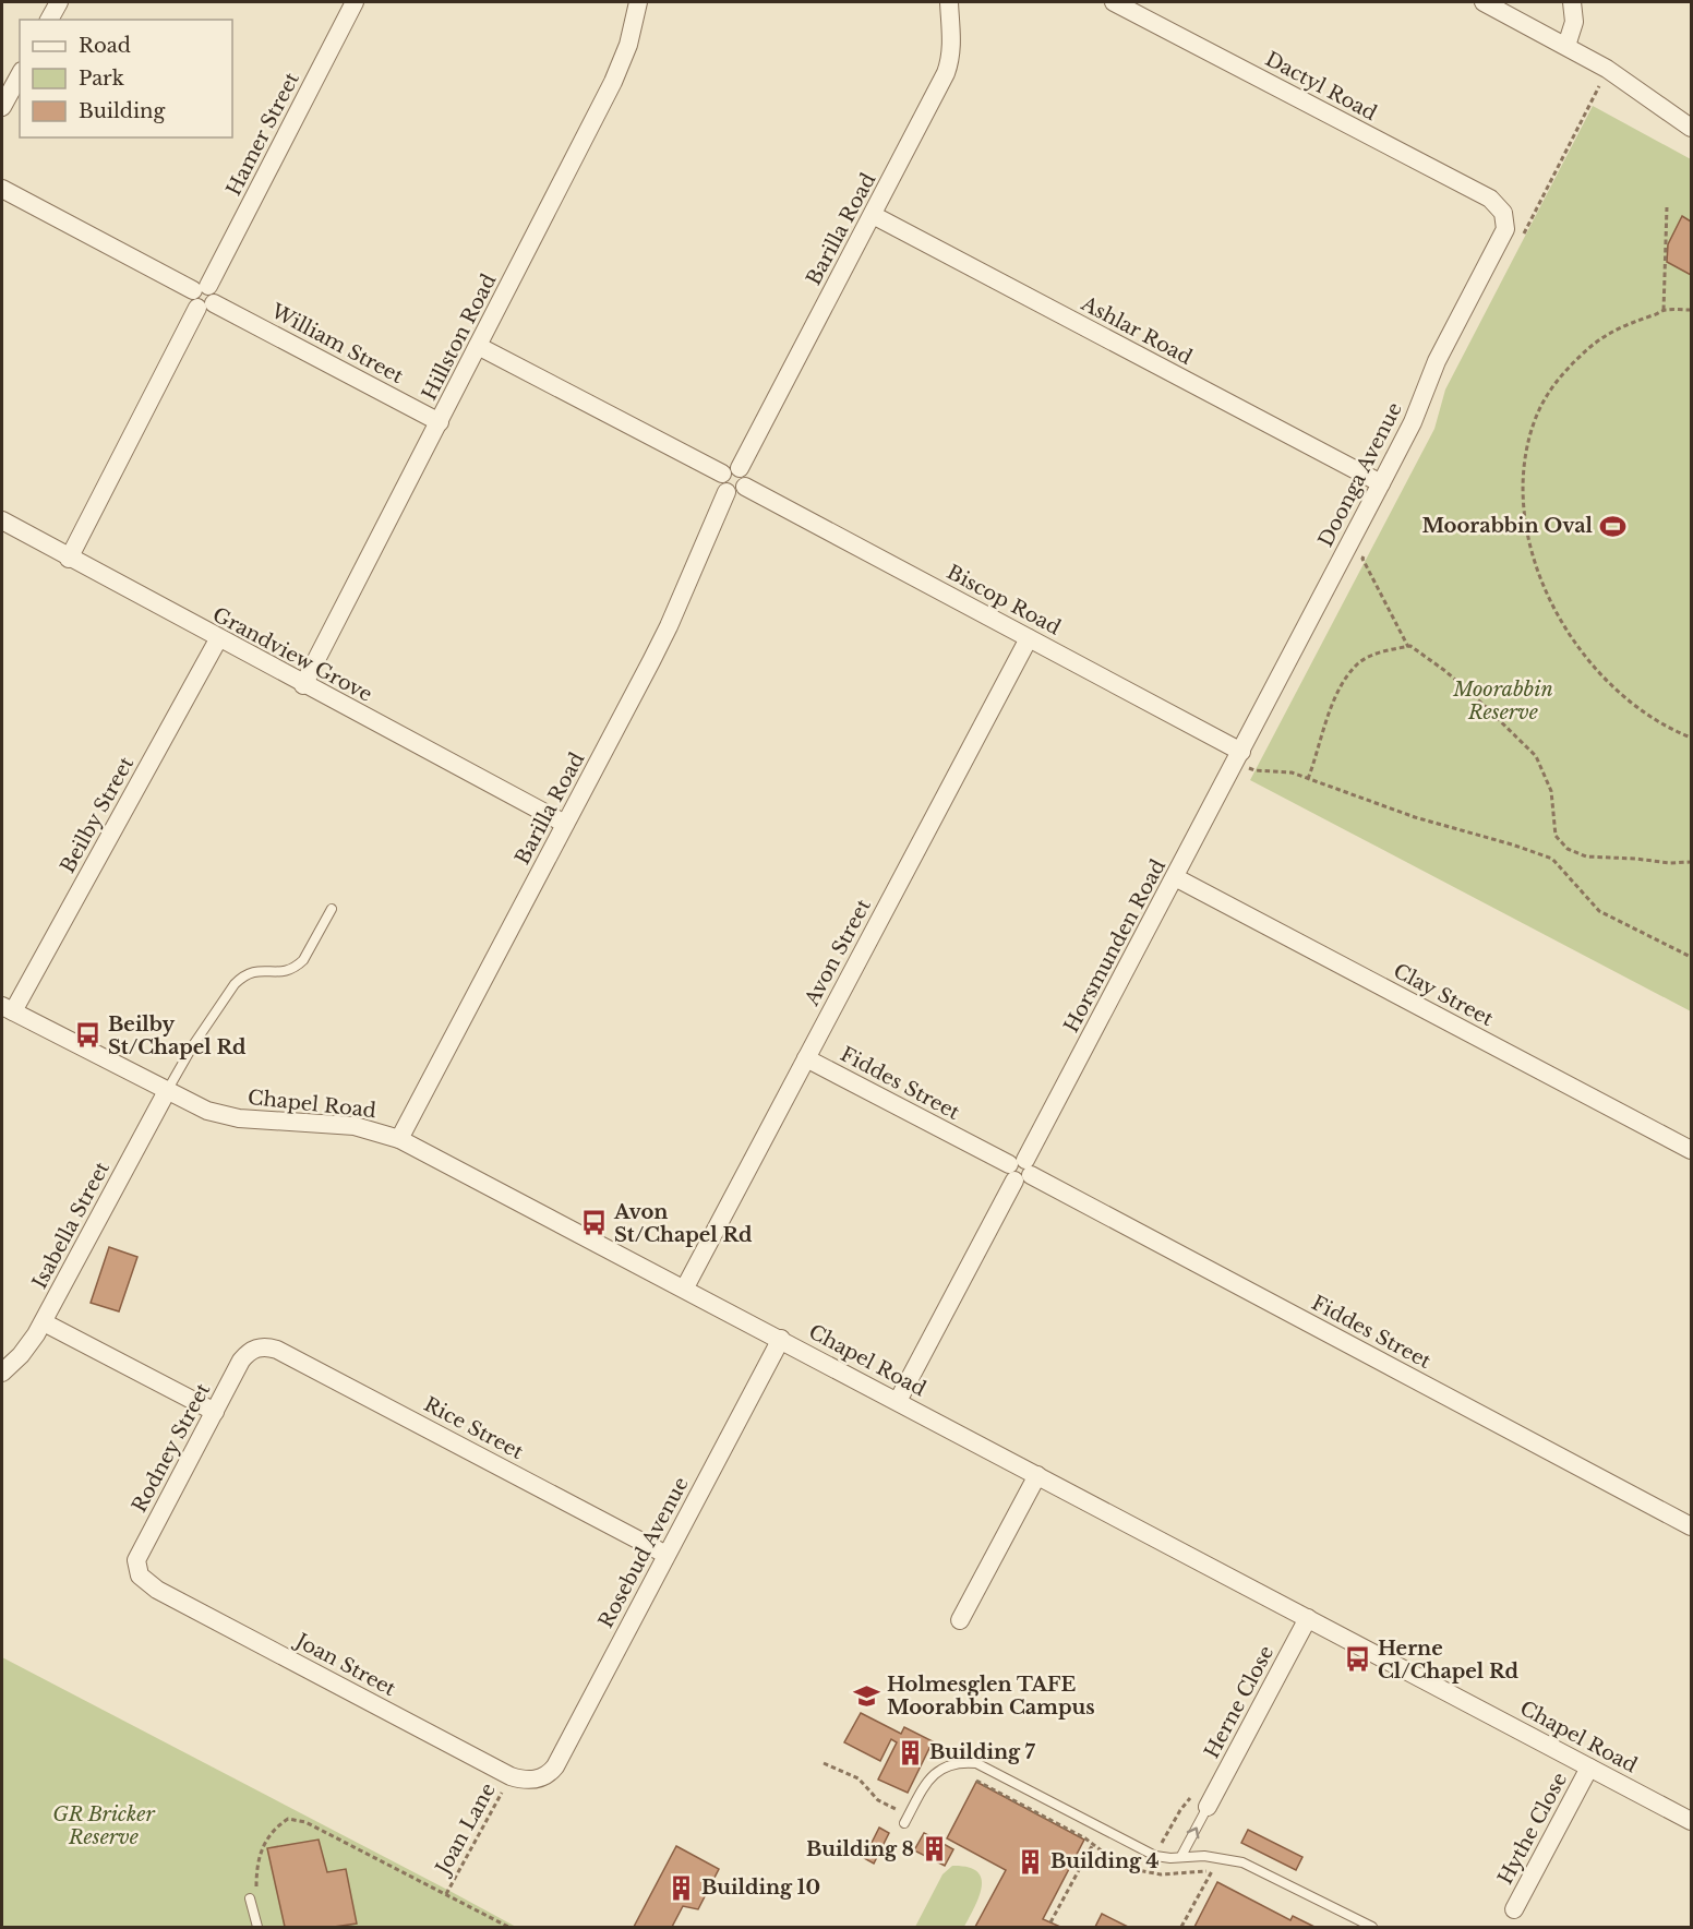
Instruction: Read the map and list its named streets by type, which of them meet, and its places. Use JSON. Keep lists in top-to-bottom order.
{
  "streets": {
    "street": [
      "Dactyl Road",
      "Hamer Street",
      "Barilla Road",
      "Ashlar Road",
      "Hillston Road",
      "William Street",
      "Doonga Avenue",
      "Biscop Road",
      "Grandview Grove",
      "Beilby Street",
      "Horsmunden Road",
      "Avon Street",
      "Clay Street",
      "Fiddes Street",
      "Chapel Road",
      "Isabella Street",
      "Rice Street",
      "Rodney Street",
      "Rosebud Avenue",
      "Joan Street",
      "Herne Close",
      "Hythe Close"
    ],
    "path": ["Joan Lane"]
  },
  "crossings": [
    ["Dactyl Road", "Doonga Avenue"],
    ["Hamer Street", "William Street"],
    ["Hamer Street", "Grandview Grove"],
    ["Barilla Road", "Ashlar Road"],
    ["Barilla Road", "Biscop Road"],
    ["Barilla Road", "Grandview Grove"],
    ["Barilla Road", "Chapel Road"],
    ["Ashlar Road", "Doonga Avenue"],
    ["Hillston Road", "William Street"],
    ["Hillston Road", "Grandview Grove"],
    ["Doonga Avenue", "Biscop Road"],
    ["Doonga Avenue", "Horsmunden Road"],
    ["Biscop Road", "Horsmunden Road"],
    ["Biscop Road", "Avon Street"],
    ["Grandview Grove", "Beilby Street"],
    ["Beilby Street", "Chapel Road"],
    ["Horsmunden Road", "Clay Street"],
    ["Horsmunden Road", "Fiddes Street"],
    ["Horsmunden Road", "Chapel Road"],
    ["Avon Street", "Fiddes Street"],
    ["Avon Street", "Chapel Road"],
    ["Chapel Road", "Isabella Street"],
    ["Chapel Road", "Rosebud Avenue"],
    ["Chapel Road", "Herne Close"],
    ["Chapel Road", "Hythe Close"],
    ["Rice Street", "Rodney Street"],
    ["Rice Street", "Rosebud Avenue"],
    ["Rodney Street", "Joan Street"],
    ["Rosebud Avenue", "Joan Street"],
    ["Joan Street", "Joan Lane"]
  ],
  "parks": ["Moorabbin Reserve", "GR Bricker Reserve"],
  "places": {
    "sports": ["Moorabbin Oval"],
    "bus stop": ["Beilby St/Chapel Rd", "Avon St/Chapel Rd", "Herne Cl/Chapel Rd"],
    "school or university": ["Holmesglen TAFE Moorabbin Campus"],
    "building": [
      "Building 7",
      "Building 8",
      "Building 4",
      "Building 10"
    ]
  },
  "legend": ["Road", "Park", "Building"]
}
